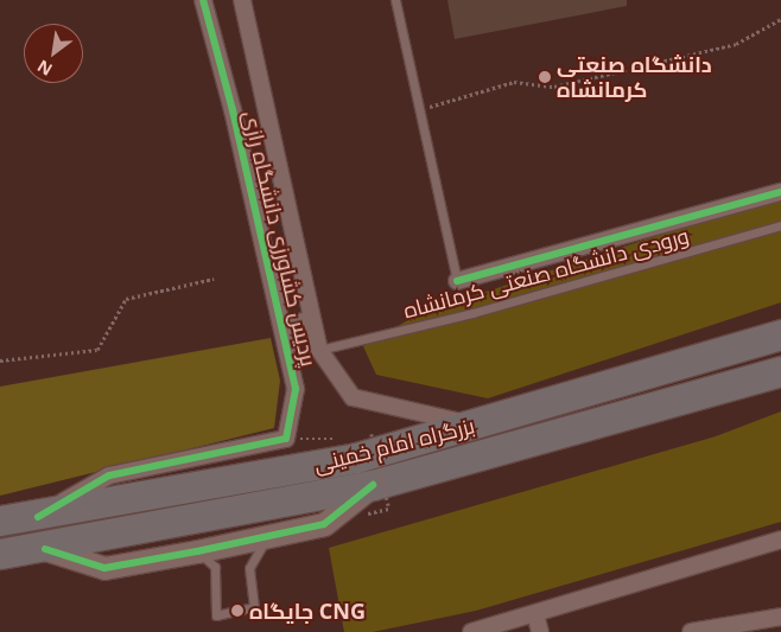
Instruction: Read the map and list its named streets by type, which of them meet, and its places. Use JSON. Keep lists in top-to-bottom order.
{
  "streets": {
    "highway": ["بزرگراه امام خمینی"],
    "street": ["پردیس کشاورزی دانشگاه رازی"],
    "lane": ["ورودی دانشگاه صنعتی کرمانشاه"]
  },
  "crossings": [
    ["پردیس کشاورزی دانشگاه رازی", "ورودی دانشگاه صنعتی کرمانشاه"],
    ["پردیس کشاورزی دانشگاه رازی", "بزرگراه امام خمینی"]
  ],
  "places": ["دانشگاه صنعتی کرمانشاه", "جایگاه CNG"],
  "north": "bottom left"
}
